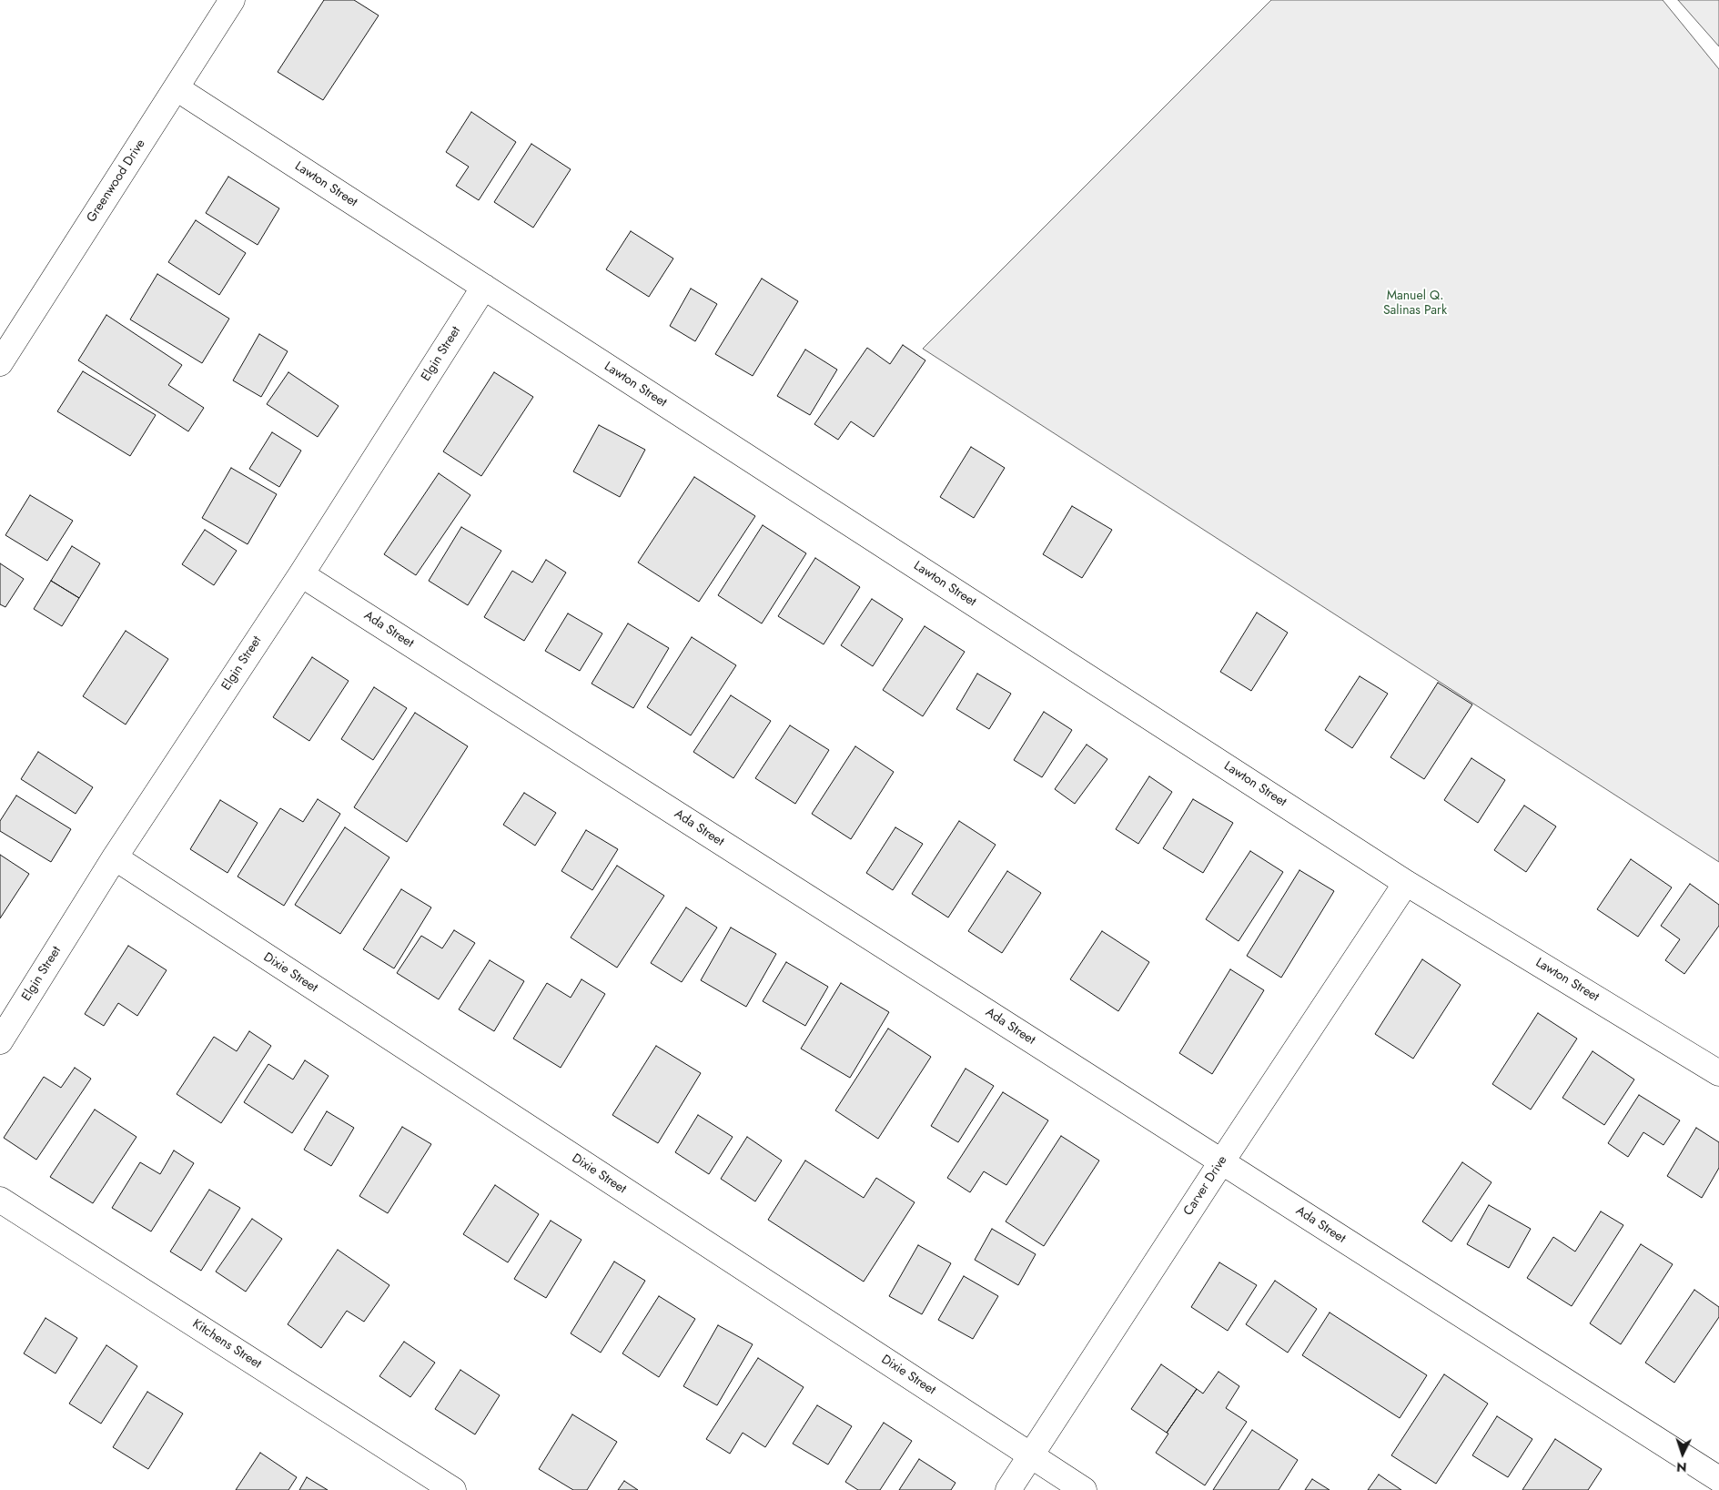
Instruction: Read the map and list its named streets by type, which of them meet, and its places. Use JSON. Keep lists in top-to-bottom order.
{
  "streets": {
    "street": [
      "Greenwood Drive",
      "Lawton Street",
      "Elgin Street",
      "Ada Street",
      "Dixie Street",
      "Carver Drive",
      "Kitchens Street"
    ]
  },
  "crossings": [
    ["Greenwood Drive", "Lawton Street"],
    ["Lawton Street", "Elgin Street"],
    ["Lawton Street", "Carver Drive"],
    ["Elgin Street", "Ada Street"],
    ["Elgin Street", "Dixie Street"],
    ["Ada Street", "Carver Drive"],
    ["Dixie Street", "Carver Drive"]
  ],
  "parks": ["Manuel Q. Salinas Park"],
  "north": "bottom"
}
